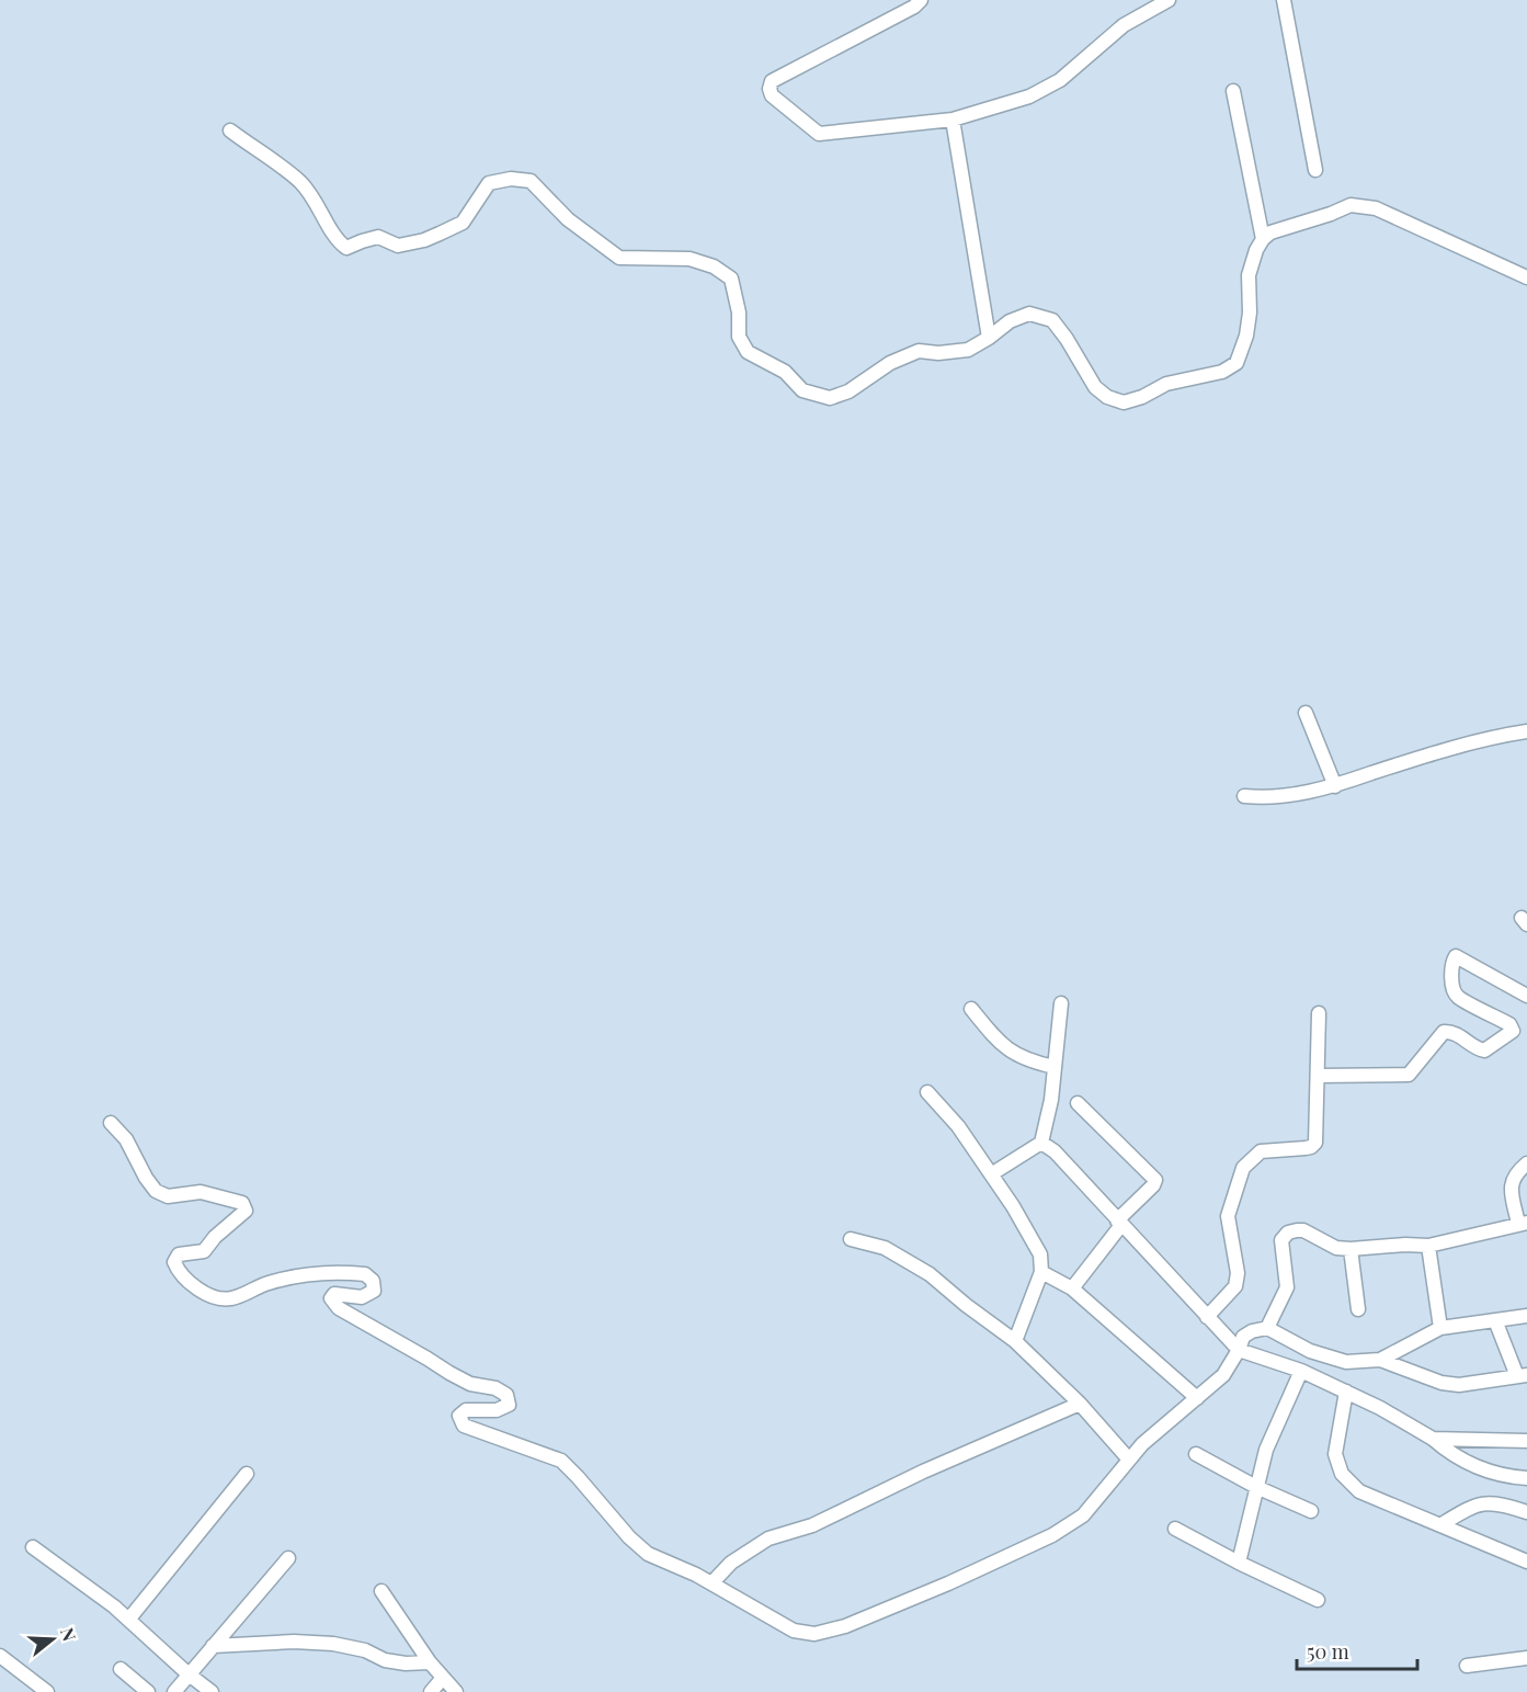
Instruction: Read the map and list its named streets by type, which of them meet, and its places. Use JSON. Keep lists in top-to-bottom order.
{
  "scale_bar": "50 m",
  "north": "right"
}
